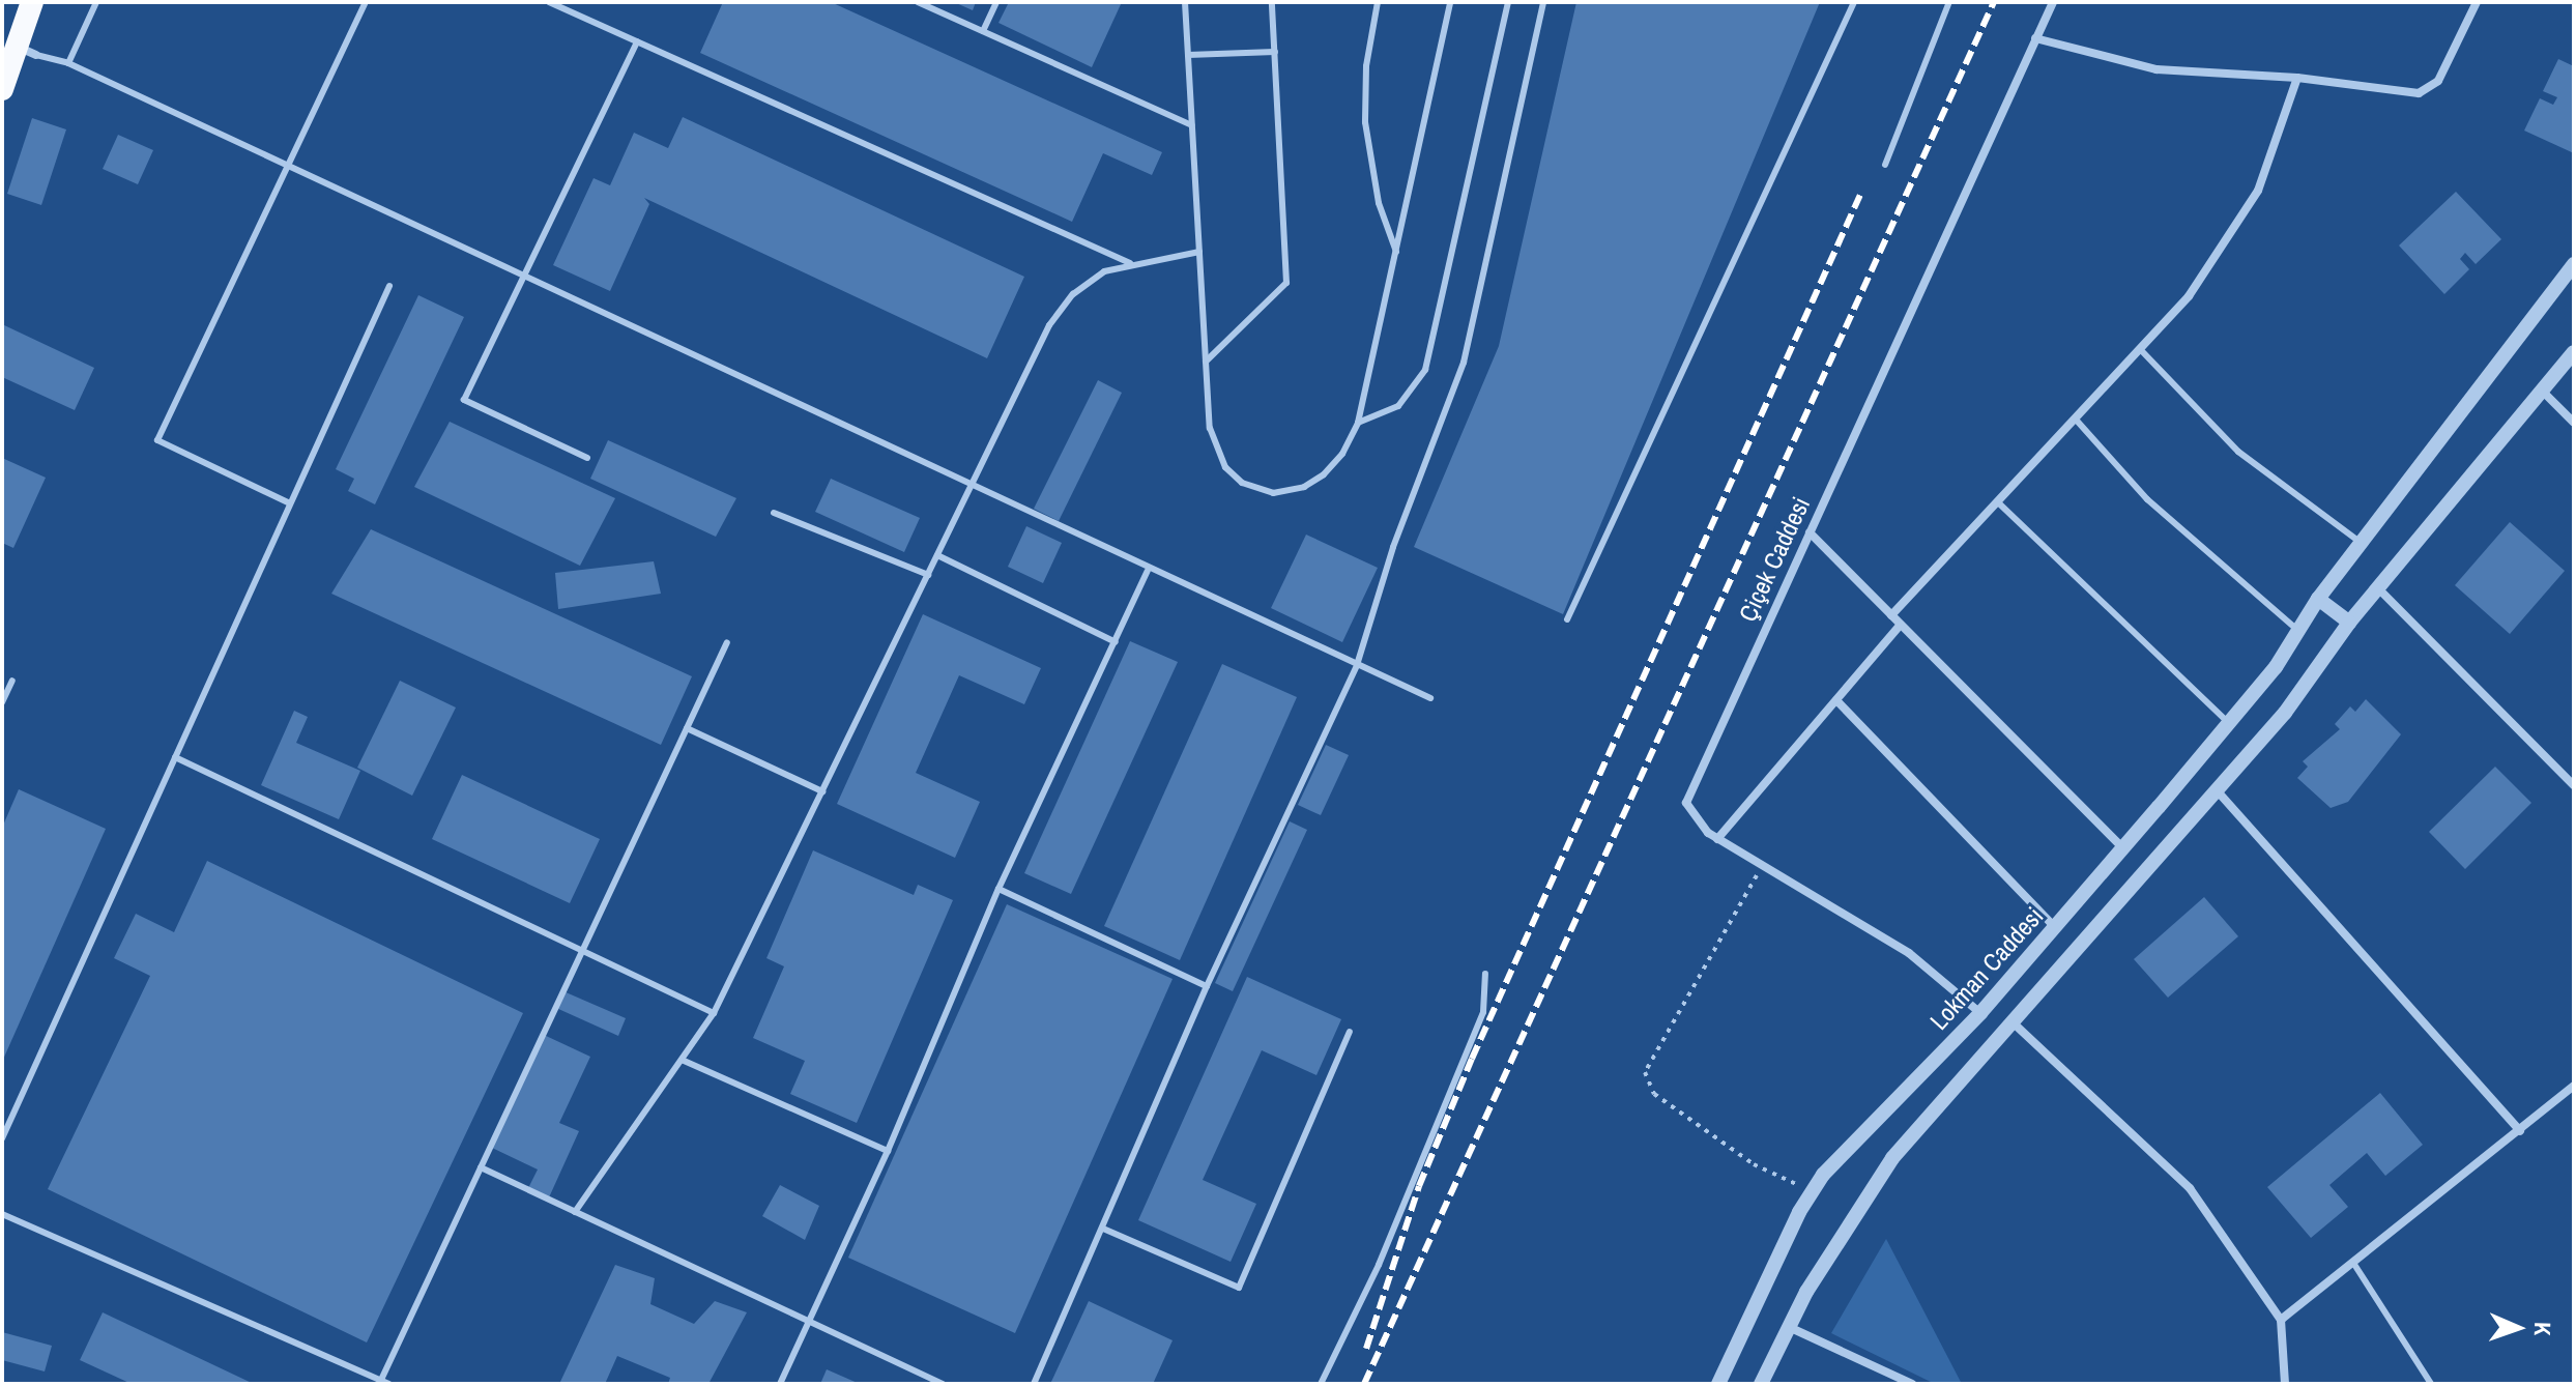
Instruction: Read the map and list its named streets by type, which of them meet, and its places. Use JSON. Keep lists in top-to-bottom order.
{
  "streets": {
    "street": ["Çiçek Caddesi", "Lokman Caddesi"]
  },
  "crossings": [
    ["Çiçek Caddesi", "Lokman Caddesi"]
  ],
  "north": "right"
}
